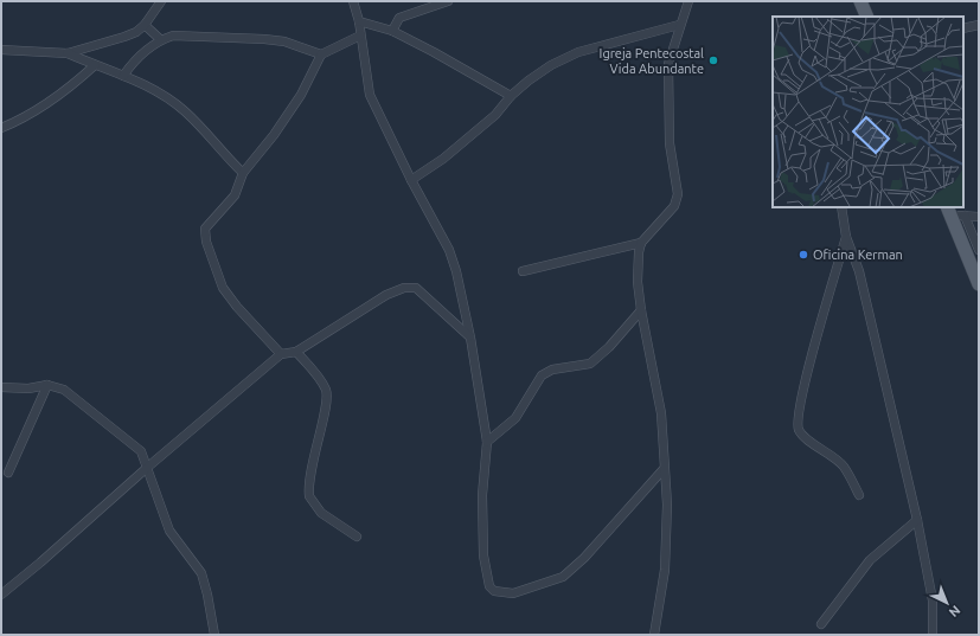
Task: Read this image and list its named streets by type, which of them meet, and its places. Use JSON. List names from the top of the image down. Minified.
{"places":["Igreja Pentecostal Vida Abundante","Oficina Kerman"],"north":"bottom right"}
